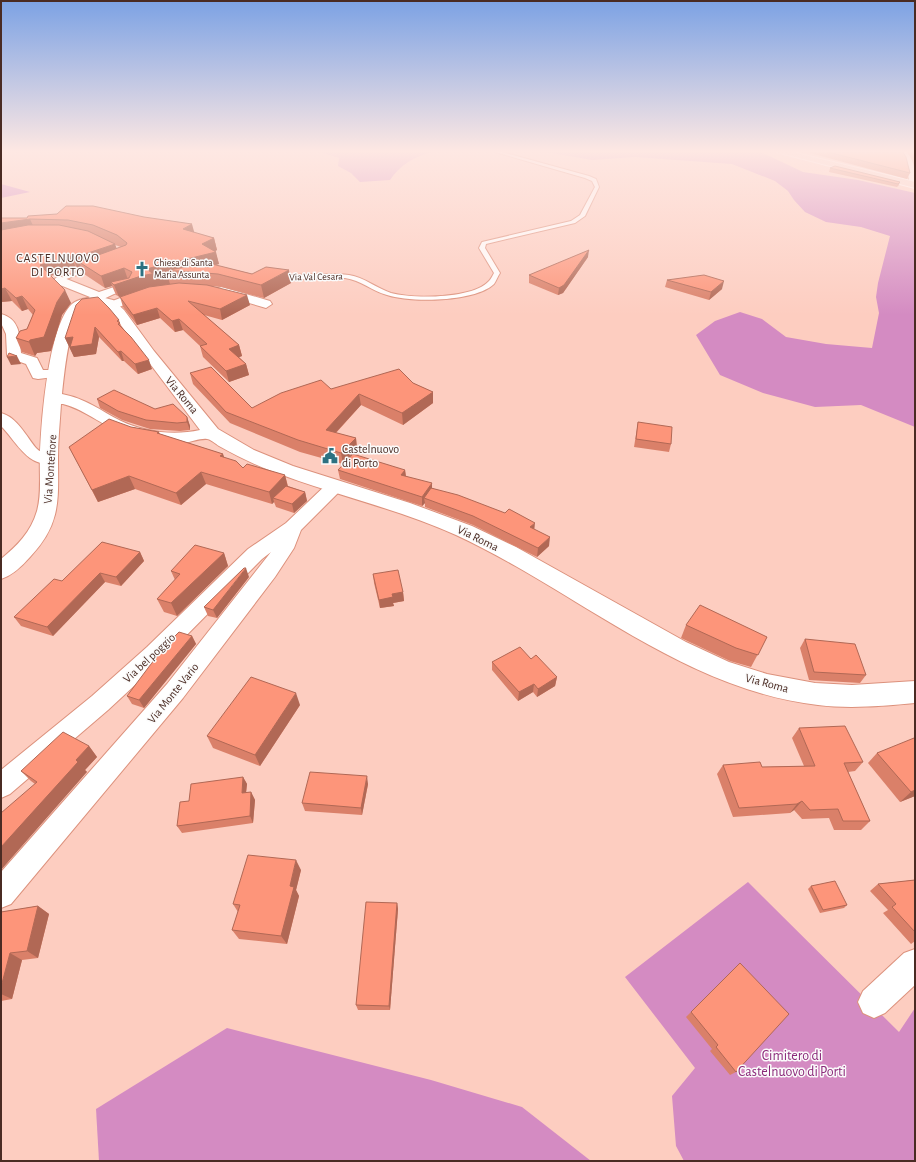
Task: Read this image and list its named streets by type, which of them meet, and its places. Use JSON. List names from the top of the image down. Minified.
{"streets":{"main road":["Via Roma","Via Montefiore"],"street":["Via bel poggio","Via Monte Vario"],"lane":["Via Val Cesara"]},"crossings":[["Via Roma","Via Monte Vario"],["Via bel poggio","Via Monte Vario"]],"districts":["CASTELNUOVO DI PORTO"],"parks":["Cimitero di Castelnuovo di Porti"],"places":{"church":["Chiesa di Santa Maria Assunta"],"public building":["Castelnuovo di Porto"]}}
